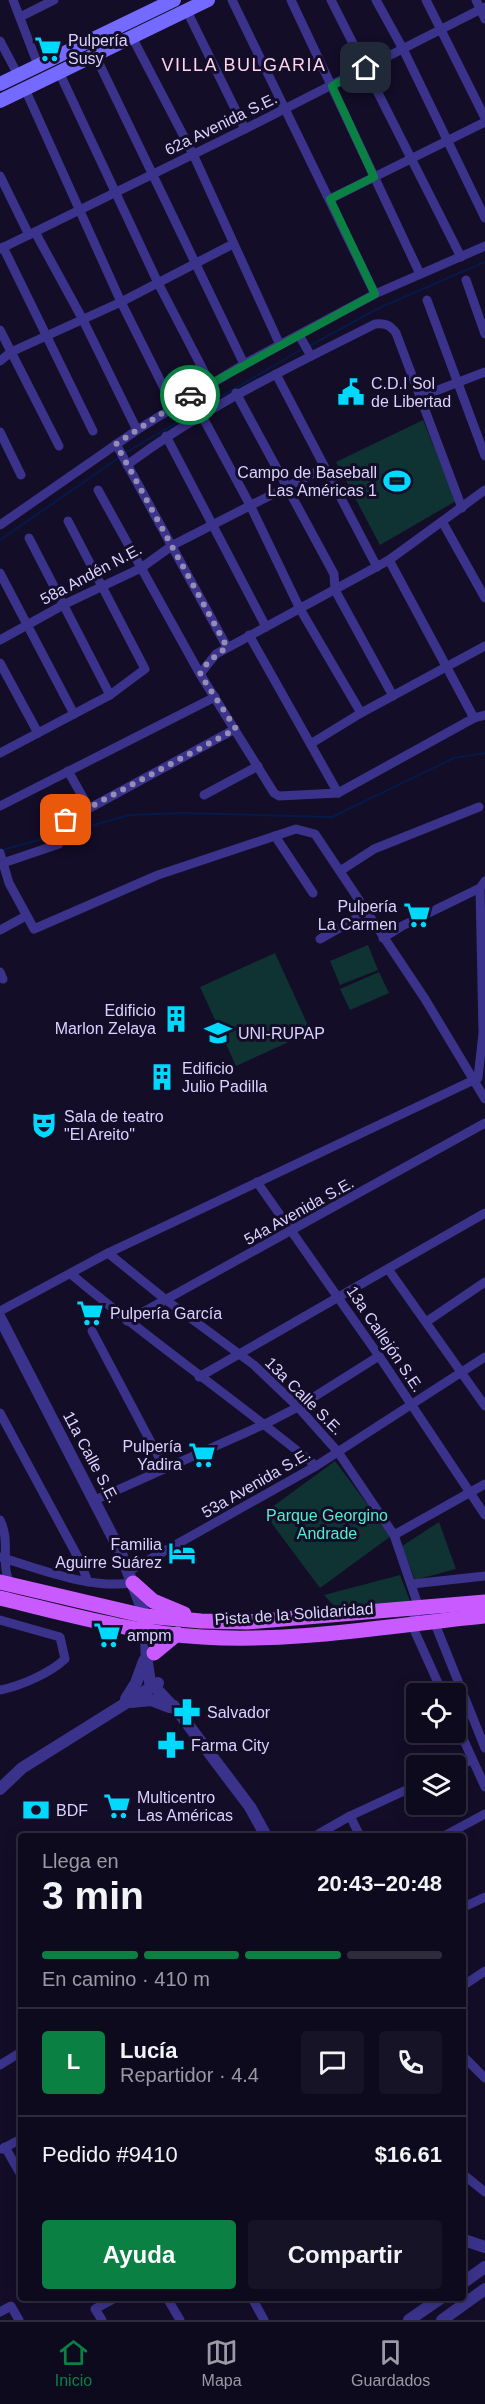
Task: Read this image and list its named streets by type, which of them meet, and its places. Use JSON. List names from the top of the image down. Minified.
{"streets":{"main road":["Pista de la Solidaridad"],"street":["62a Avenida S.E.","58a Andén N.E.","54a Avenida S.E.","13a Callejón S.E.","13a Calle S.E.","11a Calle S.E.","53a Avenida S.E."]},"crossings":[["54a Avenida S.E.","13a Callejón S.E."],["54a Avenida S.E.","13a Calle S.E."],["13a Callejón S.E.","53a Avenida S.E."],["13a Calle S.E.","53a Avenida S.E."],["13a Calle S.E.","Pista de la Solidaridad"],["11a Calle S.E.","53a Avenida S.E."],["11a Calle S.E.","Pista de la Solidaridad"]],"districts":["VILLA BULGARIA"],"parks":["Parque Georgino Andrade"],"places":{"supermarket":["Pulpería Susy","Pulpería La Carmen","Pulpería García","Pulpería Yadira","ampm","Multicentro Las Américas"],"public building":["C.D.I Sol de Libertad"],"sports":["Campo de Baseball Las Américas 1"],"building":["Edificio Marlon Zelaya","Edificio Julio Padilla"],"school or university":["UNI-RUPAP"],"theatre":["Sala de teatro \"El Areito\""],"hotel":["Familia Aguirre Suárez"],"pharmacy":["Salvador","Farma City"],"bank":["BDF"]},"page":{"heading":["3 min","Llega en","20:43–20:48"],"panel":["Lucía","Repartidor · 4.4","Pedido #9410","$16.61"],"bar":"En camino · 410 m","round":"L","buttons":["Ayuda","Compartir"],"tabs":["Inicio","Mapa","Guardados"]}}
